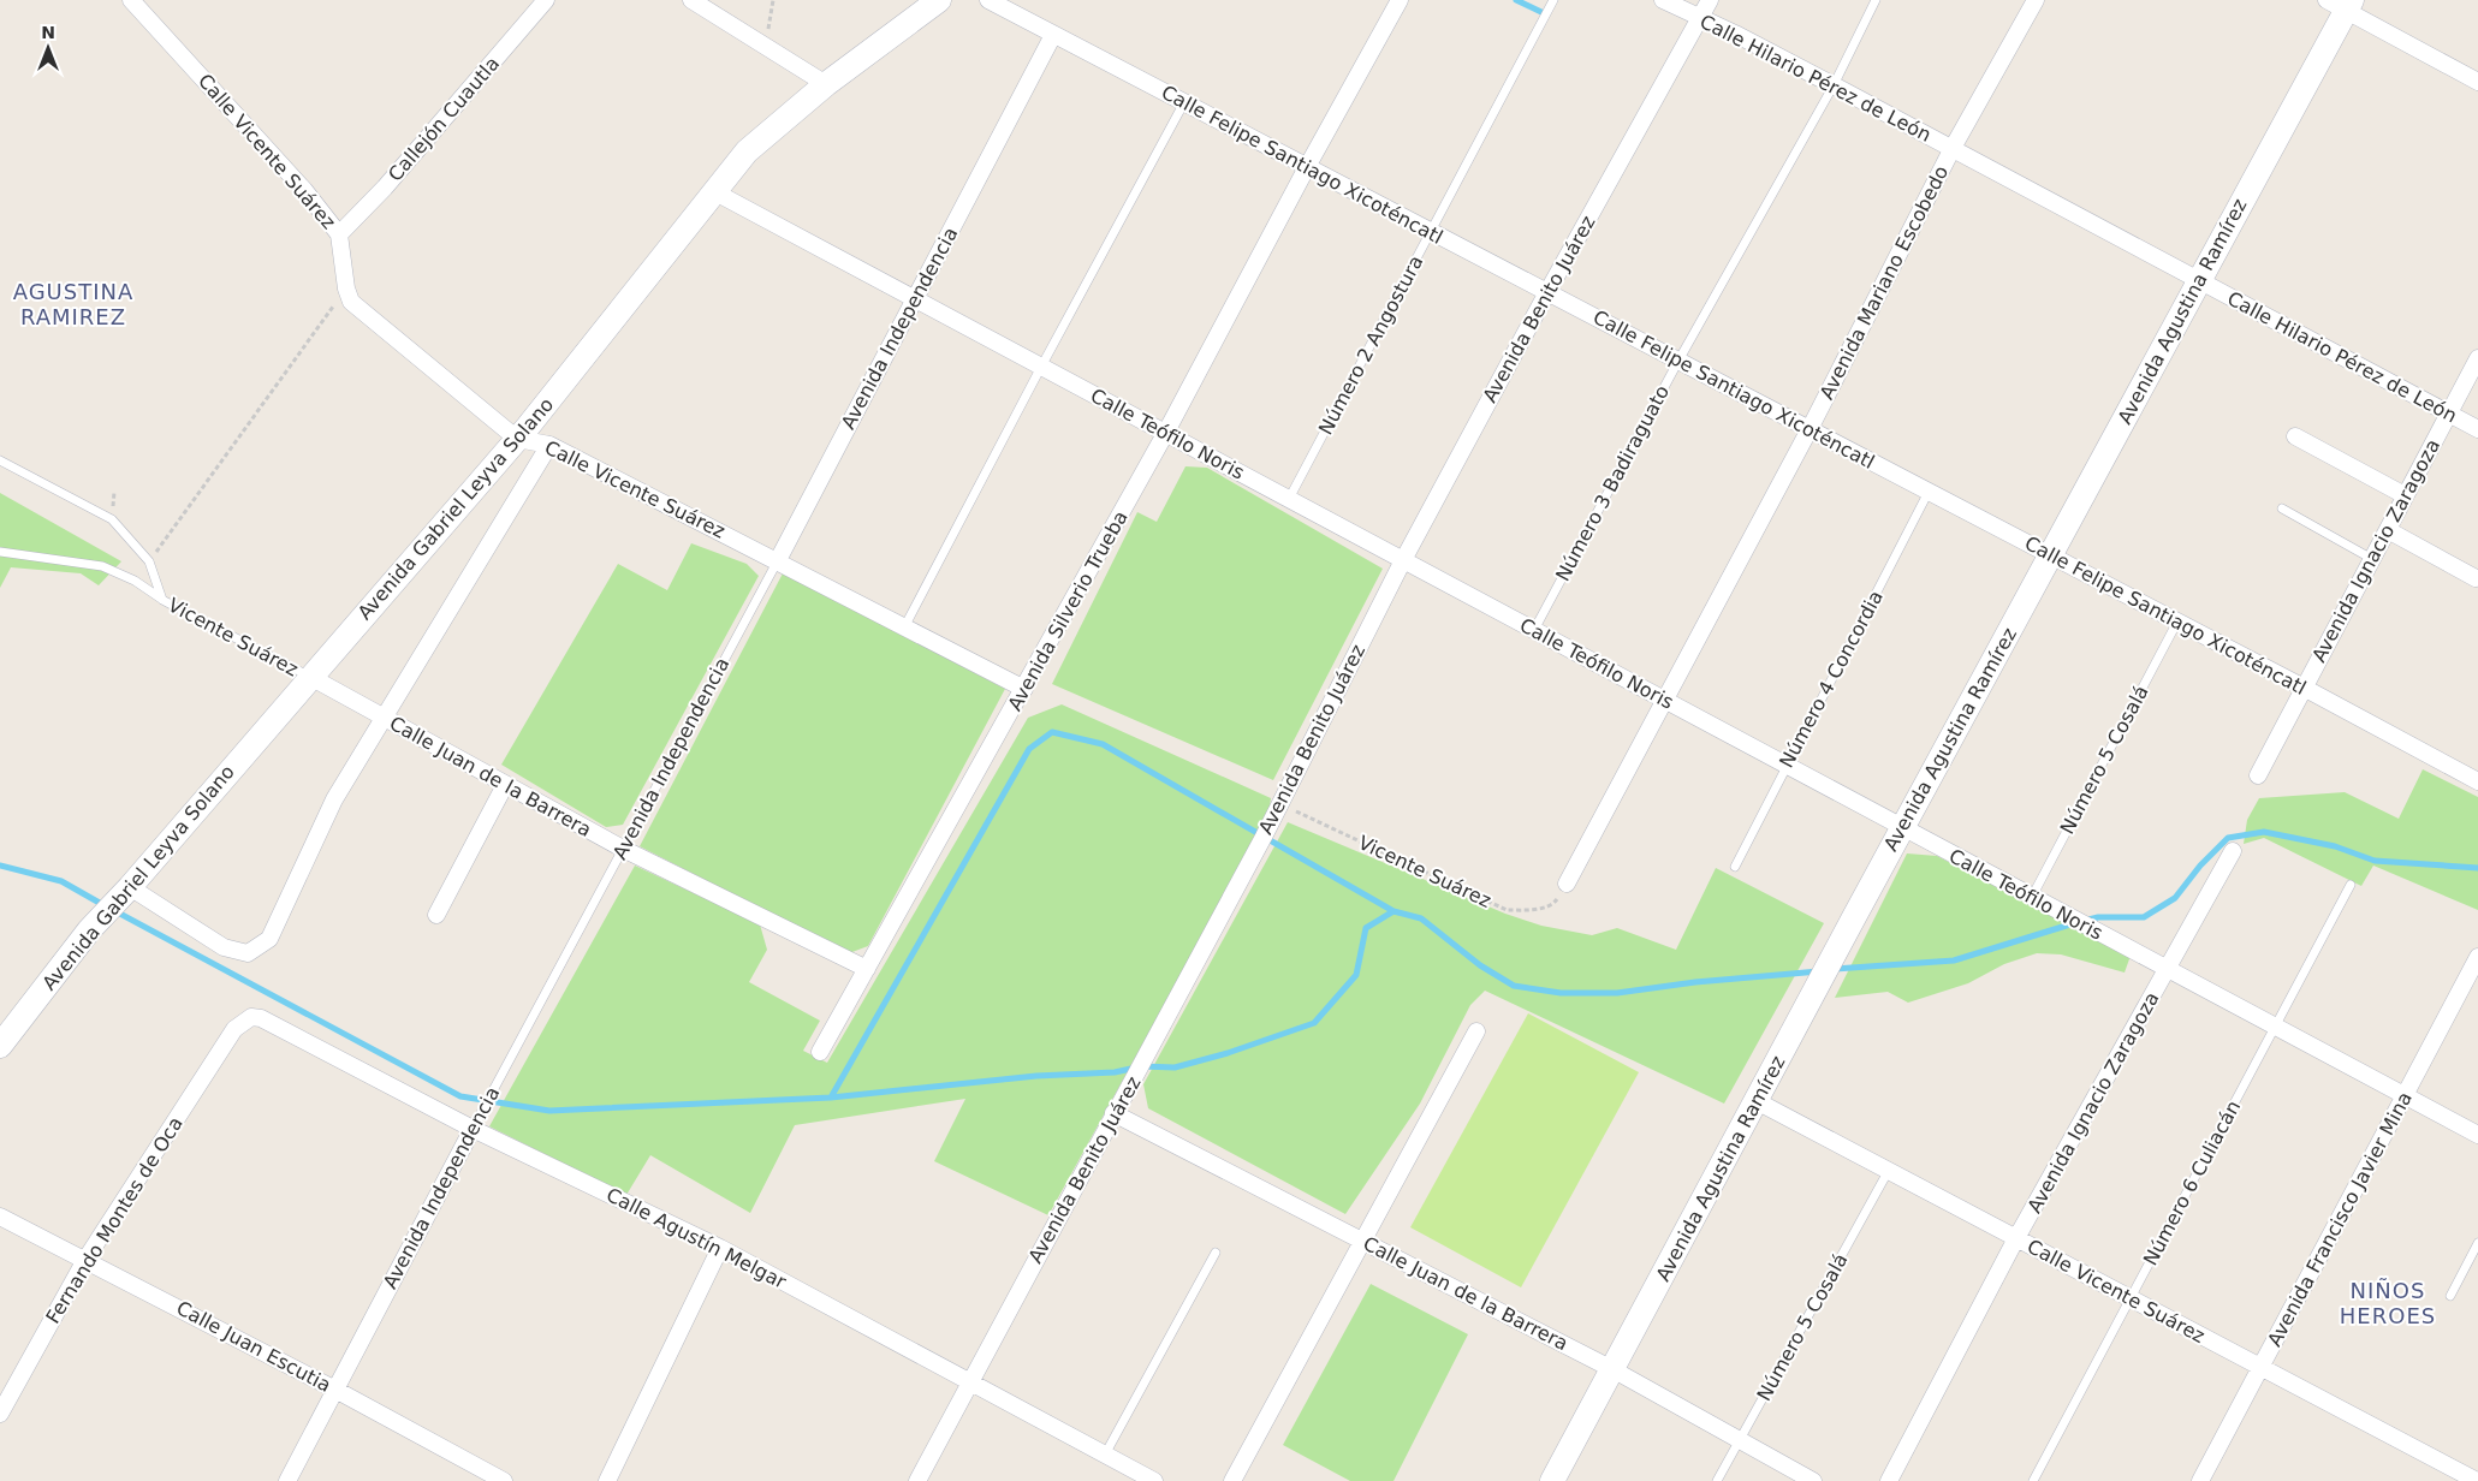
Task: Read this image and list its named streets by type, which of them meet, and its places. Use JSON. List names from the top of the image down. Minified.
{"streets":{"street":["Calle Hilario Pérez de León","Callejón Cuautla","Calle Vicente Suárez","Calle Felipe Santiago Xicoténcatl","Avenida Mariano Escobedo","Avenida Benito Juárez","Avenida Agustina Ramírez","Avenida Independencia","Calle Teófilo Noris","Avenida Gabriel Leyva Solano","Avenida Ignacio Zaragoza","Avenida Silverio Trueba","Calle Juan de la Barrera","Avenida Francisco Javier Mina","Fernando Montes de Oca","Calle Agustín Melgar","Calle Juan Escutia"],"lane":["Número 2 Angostura","Número 3 Badiraguato","Vicente Suárez","Número 4 Concordia","Número 5 Cosalá","Número 6 Culiacán"]},"crossings":[["Calle Hilario Pérez de León","Avenida Mariano Escobedo"],["Calle Hilario Pérez de León","Avenida Benito Juárez"],["Calle Hilario Pérez de León","Avenida Agustina Ramírez"],["Calle Hilario Pérez de León","Número 3 Badiraguato"],["Calle Hilario Pérez de León","Avenida Ignacio Zaragoza"],["Callejón Cuautla","Calle Vicente Suárez"],["Calle Vicente Suárez","Avenida Agustina Ramírez"],["Calle Vicente Suárez","Avenida Independencia"],["Calle Vicente Suárez","Avenida Gabriel Leyva Solano"],["Calle Vicente Suárez","Avenida Ignacio Zaragoza"],["Calle Vicente Suárez","Avenida Silverio Trueba"],["Calle Vicente Suárez","Número 5 Cosalá"],["Calle Vicente Suárez","Número 6 Culiacán"],["Calle Vicente Suárez","Avenida Francisco Javier Mina"],["Calle Felipe Santiago Xicoténcatl","Avenida Mariano Escobedo"],["Calle Felipe Santiago Xicoténcatl","Avenida Benito Juárez"],["Calle Felipe Santiago Xicoténcatl","Avenida Agustina Ramírez"],["Calle Felipe Santiago Xicoténcatl","Avenida Independencia"],["Calle Felipe Santiago Xicoténcatl","Número 2 Angostura"],["Calle Felipe Santiago Xicoténcatl","Número 3 Badiraguato"],["Calle Felipe Santiago Xicoténcatl","Avenida Ignacio Zaragoza"],["Calle Felipe Santiago Xicoténcatl","Avenida Silverio Trueba"],["Calle Felipe Santiago Xicoténcatl","Número 4 Concordia"],["Calle Felipe Santiago Xicoténcatl","Número 5 Cosalá"],["Avenida Mariano Escobedo","Calle Teófilo Noris"],["Avenida Mariano Escobedo","Vicente Suárez"],["Avenida Benito Juárez","Calle Teófilo Noris"],["Avenida Benito Juárez","Vicente Suárez"],["Avenida Benito Juárez","Calle Juan de la Barrera"],["Avenida Benito Juárez","Calle Agustín Melgar"],["Avenida Agustina Ramírez","Calle Teófilo Noris"],["Avenida Agustina Ramírez","Calle Juan de la Barrera"],["Avenida Independencia","Calle Teófilo Noris"],["Avenida Independencia","Calle Juan de la Barrera"],["Avenida Independencia","Calle Agustín Melgar"],["Avenida Independencia","Calle Juan Escutia"],["Número 2 Angostura","Calle Teófilo Noris"],["Calle Teófilo Noris","Número 3 Badiraguato"],["Calle Teófilo Noris","Avenida Gabriel Leyva Solano"],["Calle Teófilo Noris","Avenida Ignacio Zaragoza"],["Calle Teófilo Noris","Avenida Silverio Trueba"],["Calle Teófilo Noris","Número 4 Concordia"],["Calle Teófilo Noris","Número 5 Cosalá"],["Calle Teófilo Noris","Número 6 Culiacán"],["Calle Teófilo Noris","Avenida Francisco Javier Mina"],["Avenida Gabriel Leyva Solano","Vicente Suárez"],["Avenida Gabriel Leyva Solano","Calle Juan de la Barrera"],["Avenida Silverio Trueba","Calle Juan de la Barrera"],["Vicente Suárez","Calle Juan de la Barrera"],["Número 5 Cosalá","Calle Juan de la Barrera"],["Fernando Montes de Oca","Calle Agustín Melgar"],["Fernando Montes de Oca","Calle Juan Escutia"]],"districts":["AGUSTINA RAMIREZ","NIÑOS HEROES"],"north":"top"}
